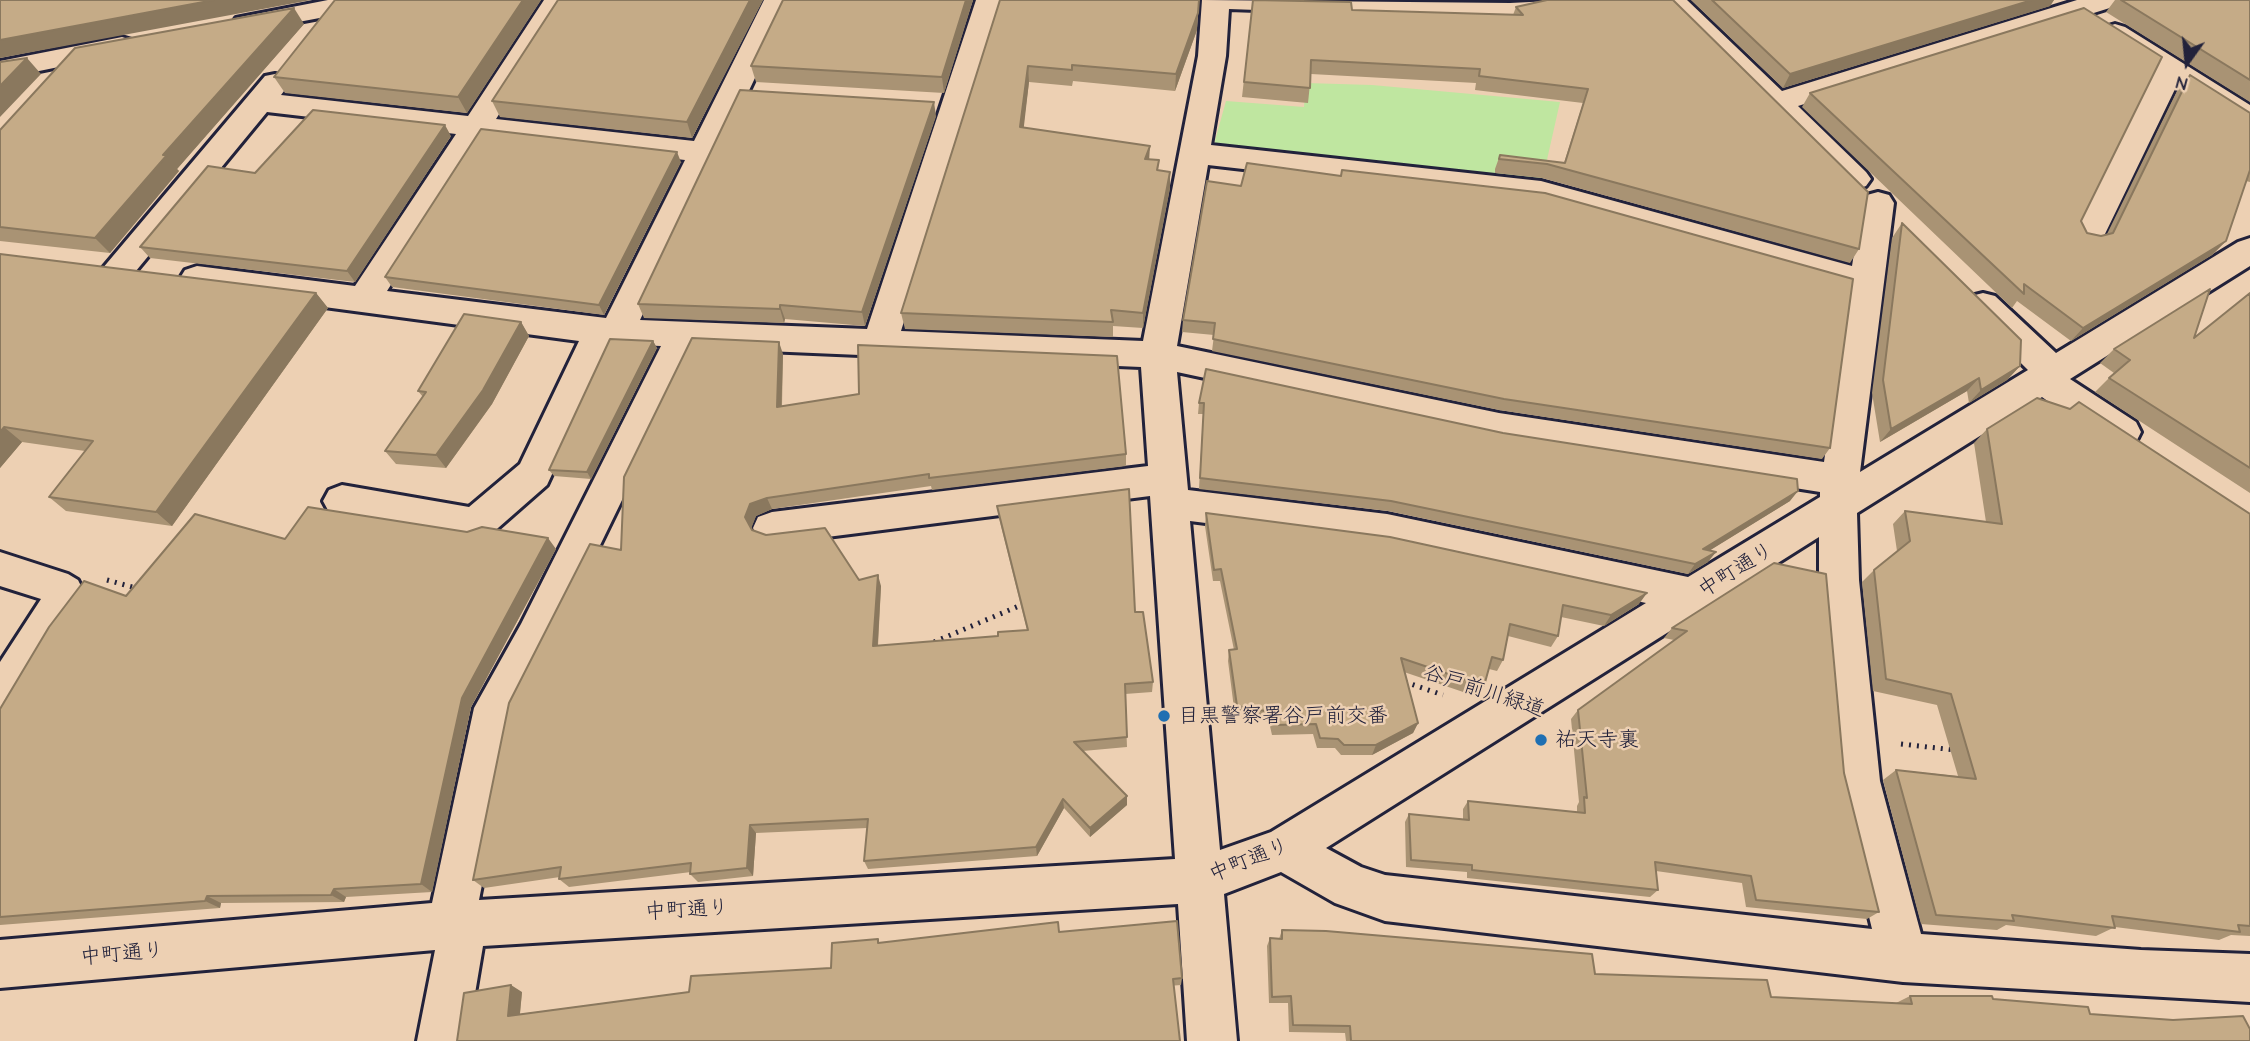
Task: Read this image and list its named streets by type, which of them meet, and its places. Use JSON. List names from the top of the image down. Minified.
{"streets":{"street":["中町通り"],"path":["谷戸前川緑道"]},"crossings":[["中町通り","谷戸前川緑道"]],"places":["目黒警察署谷戸前交番","祐天寺裏"],"north":"bottom"}
